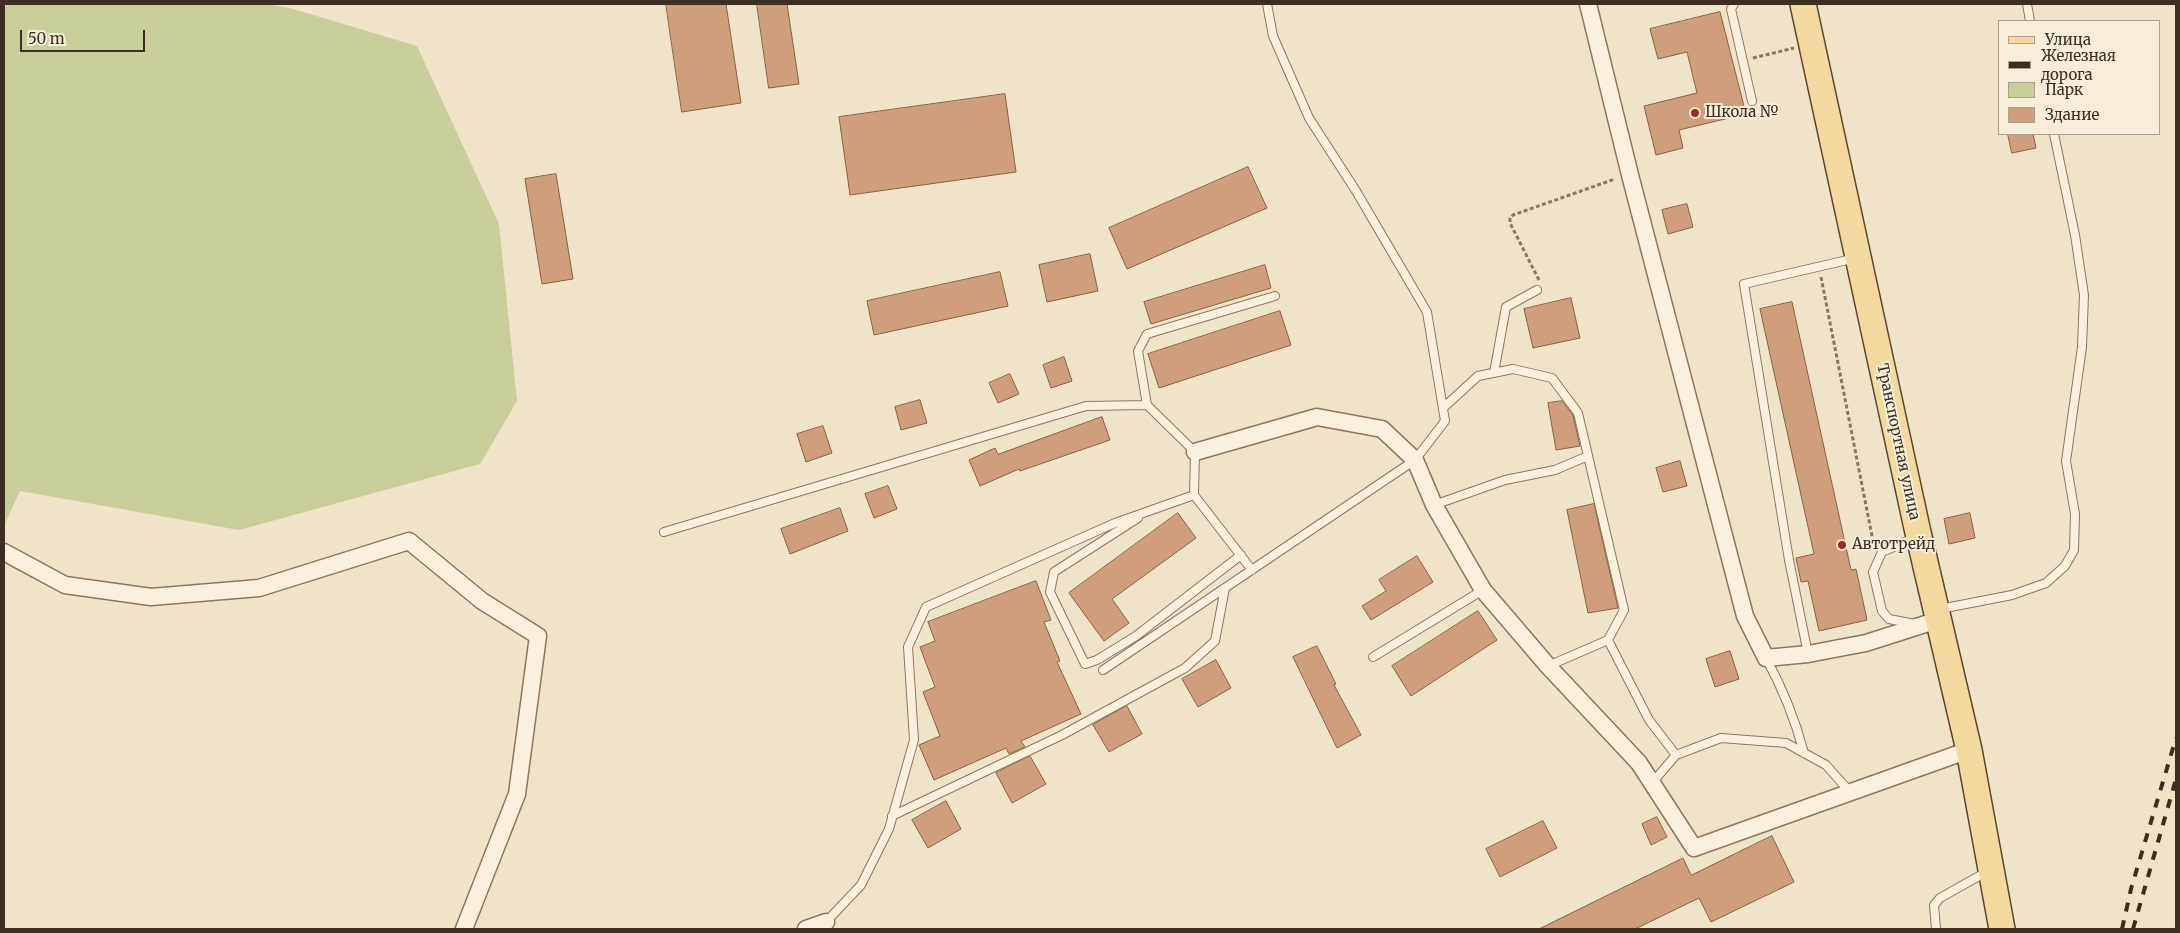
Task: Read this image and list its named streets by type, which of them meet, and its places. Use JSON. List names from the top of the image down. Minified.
{"streets":{"main road":["Транспортная улица"]},"places":["Школа №","Автотрейд"],"legend":["Улица","Железная дорога","Парк","Здание"],"scale_bar":"50 m"}
